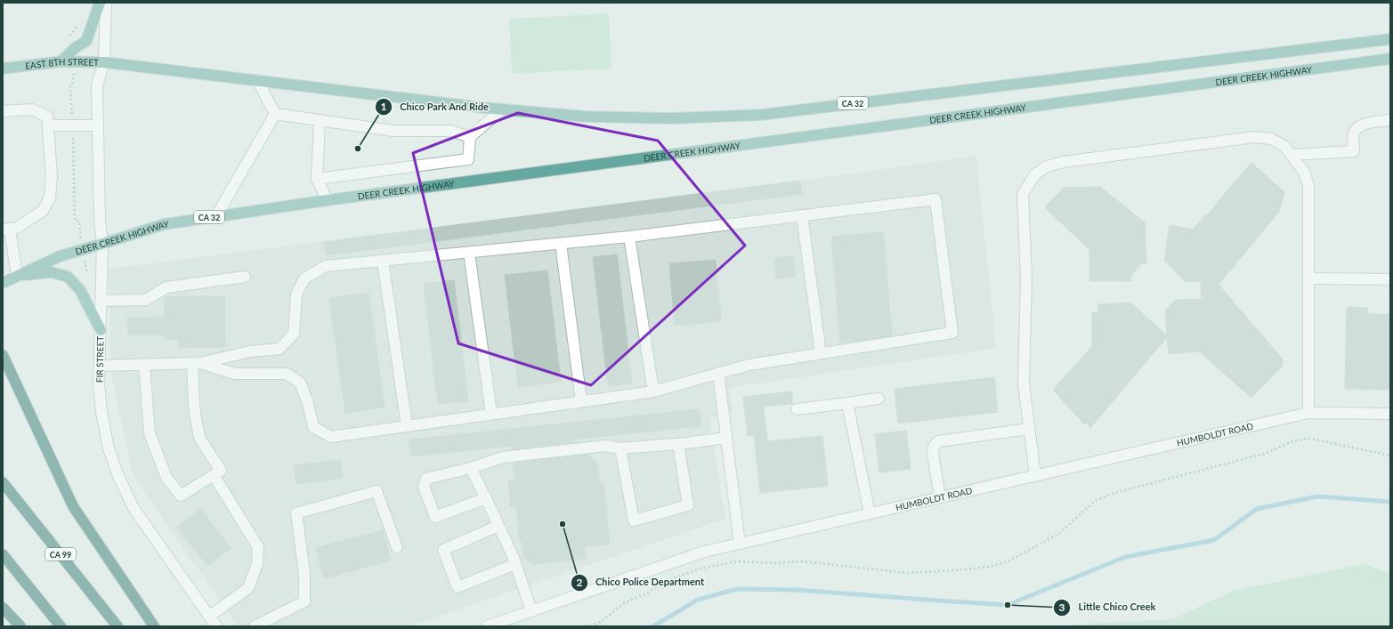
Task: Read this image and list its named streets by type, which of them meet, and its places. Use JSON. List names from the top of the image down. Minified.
{"streets":{"highway":["CA 99"],"main road":["EAST 8TH STREET","DEER CREEK HIGHWAY","CA 32"],"street":["FIR STREET","HUMBOLDT ROAD"]},"crossings":[["EAST 8TH STREET","CA 32"],["EAST 8TH STREET","FIR STREET"],["DEER CREEK HIGHWAY","FIR STREET"],["CA 32","FIR STREET"]],"places":["Chico Park And Ride","Chico Police Department","Little Chico Creek"]}
